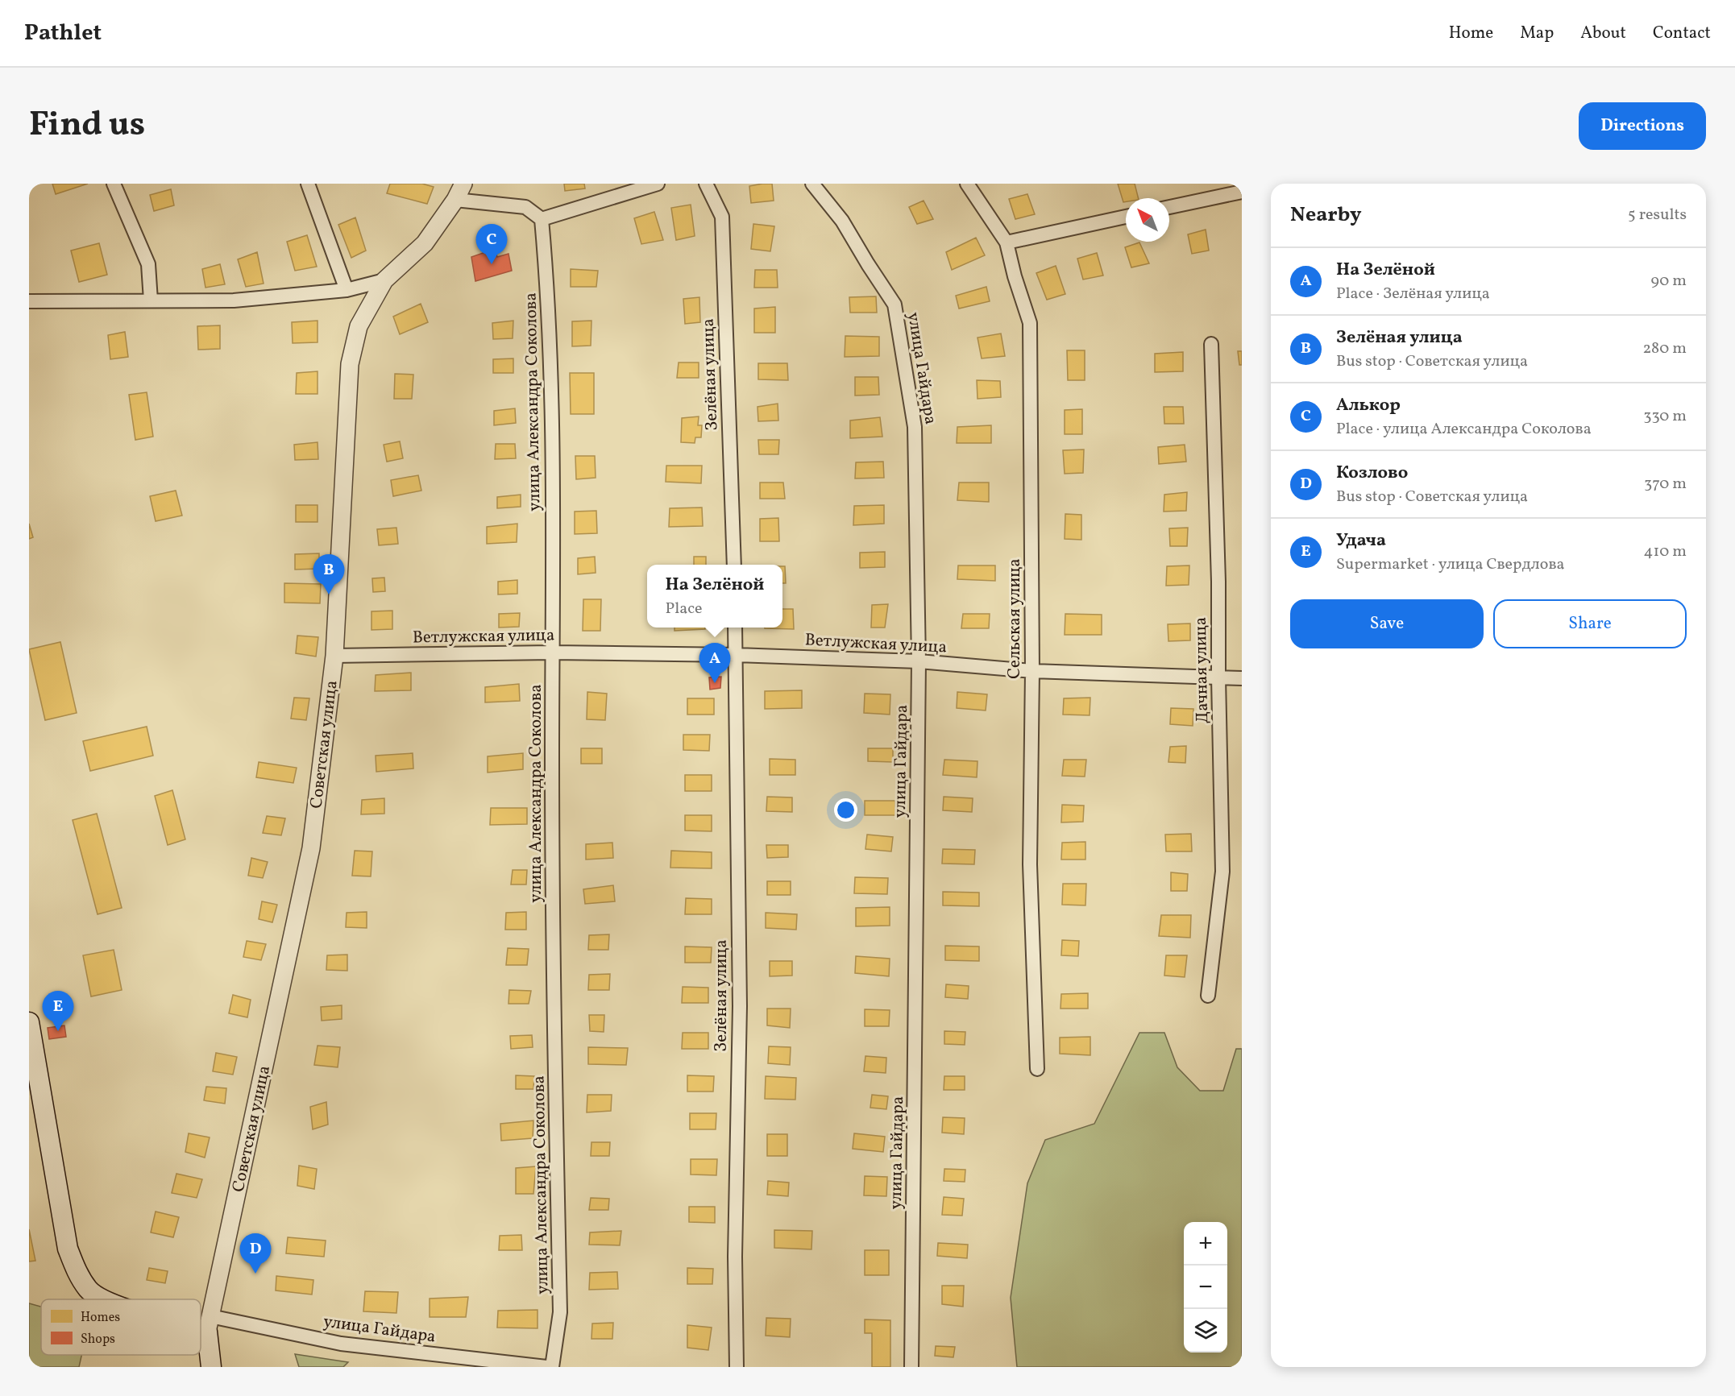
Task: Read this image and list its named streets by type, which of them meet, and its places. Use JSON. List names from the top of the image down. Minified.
{"streets":{"street":["улица Гайдара","Зелёная улица","улица Александра Соколова","Сельская улица","Ветлужская улица","Дачная улица","Советская улица"]},"crossings":[["улица Гайдара","Ветлужская улица"],["улица Гайдара","Советская улица"],["Зелёная улица","Ветлужская улица"],["улица Александра Соколова","Ветлужская улица"],["Сельская улица","Ветлужская улица"],["Ветлужская улица","Дачная улица"],["Ветлужская улица","Советская улица"]],"legend":["Homes","Shops"],"north":"top left","page":{"header":"Pathlet","nav":["Home","Map","About","Contact"],"title":"Find us","buttons":["Directions",["Save","Share"]],"heading":["Nearby","5 results"],"pins":["C","B","A","E","D"],"list":[{"mark":"A","name":"На Зелёной","note":"Place · Зелёная улица","value":"90 m"},{"mark":"B","name":"Зелёная улица","note":"Bus stop · Советская улица","value":"280 m"},{"mark":"C","name":"Алькор","note":"Place · улица Александра Соколова","value":"330 m"},{"mark":"D","name":"Козлово","note":"Bus stop · Советская улица","value":"370 m"},{"mark":"E","name":"Удача","note":"Supermarket · улица Свердлова","value":"410 m"}],"popup":["На Зелёной","Place"],"map_buttons":["+","−"]}}
